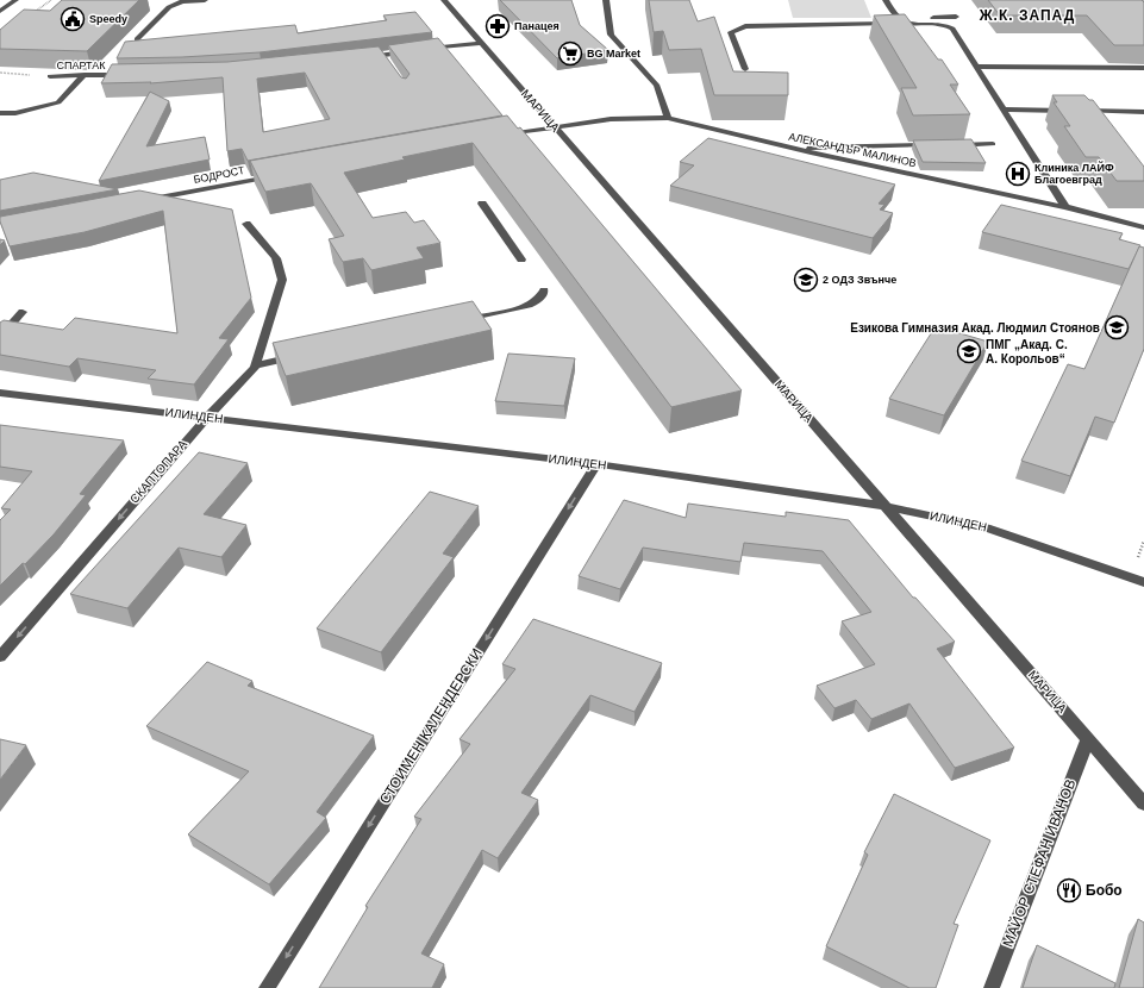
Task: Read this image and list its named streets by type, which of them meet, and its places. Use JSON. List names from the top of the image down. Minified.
{"streets":{"street":["СПАРТАК","МАРИЦА","АЛЕКСАНДЪР МАЛИНОВ","БОДРОСТ","ИЛИНДЕН","СКАПТОПАРА","СТОИМЕН КАЛЕНДЕРСКИ","МАЙОР СТЕФАН ИВАНОВ"]},"crossings":[["МАРИЦА","АЛЕКСАНДЪР МАЛИНОВ"],["МАРИЦА","ИЛИНДЕН"],["МАРИЦА","МАЙОР СТЕФАН ИВАНОВ"],["ИЛИНДЕН","СКАПТОПАРА"],["ИЛИНДЕН","СТОИМЕН КАЛЕНДЕРСКИ"]],"one_way":["СКАПТОПАРА","СТОИМЕН КАЛЕНДЕРСКИ"],"districts":["Ж.К. ЗАПАД"],"places":{"public building":["Speedy"],"pharmacy":["Панацея"],"supermarket":["BG Market"],"hospital":["Клиника ЛАЙФ Благоевград"],"school or university":["2 ОДЗ Звънче","Езикова Гимназия Акад. Людмил Стоянов","ПМГ „Акад. С. А. Корольов“"],"restaurant":["Бобо"]}}
